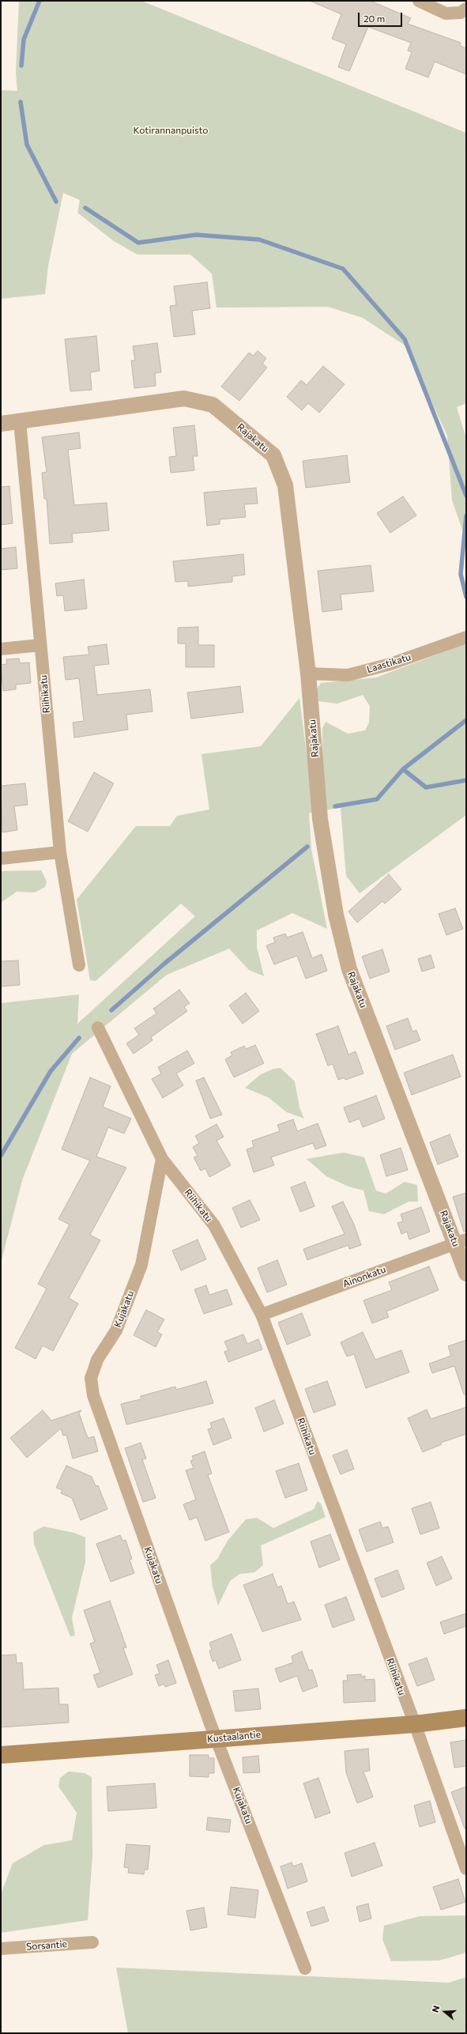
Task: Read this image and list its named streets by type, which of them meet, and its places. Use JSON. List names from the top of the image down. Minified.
{"streets":{"main road":["Kustaalantie"],"street":["Rajakatu","Laastikatu","Riihikatu","Ainonkatu","Kujakatu","Sorsantie"]},"crossings":[["Rajakatu","Laastikatu"],["Rajakatu","Riihikatu"],["Rajakatu","Ainonkatu"],["Riihikatu","Ainonkatu"],["Riihikatu","Kujakatu"],["Riihikatu","Kustaalantie"],["Kujakatu","Kustaalantie"]],"parks":["Kotirannanpuisto"],"scale_bar":"20 m","north":"left"}
